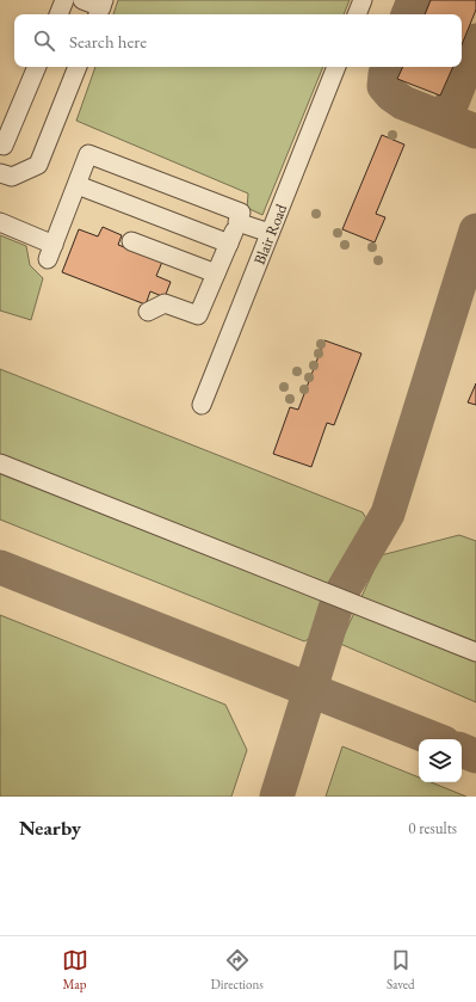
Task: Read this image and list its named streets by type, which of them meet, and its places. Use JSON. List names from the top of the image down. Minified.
{"streets":{"street":["Blair Road"]},"page":{"search":"Search here","heading":["Nearby","0 results"],"nav":["Map","Directions","Saved"]}}
